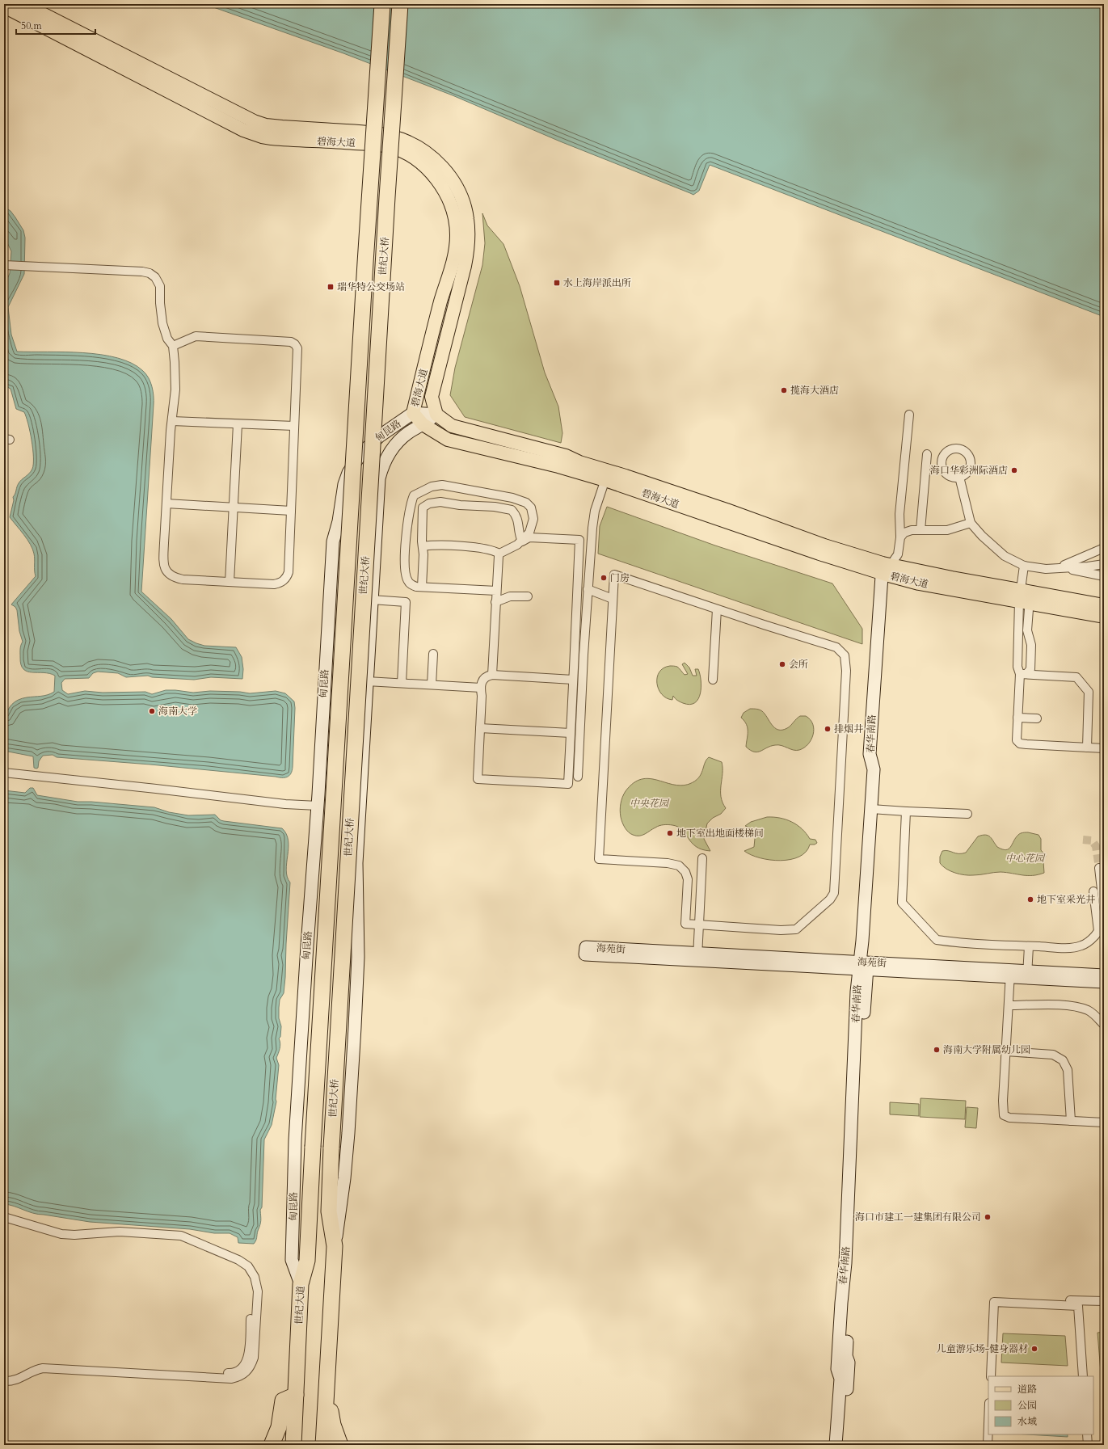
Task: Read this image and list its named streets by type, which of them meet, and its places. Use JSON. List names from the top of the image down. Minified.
{"streets":{"highway":["世纪大桥","世纪大道"],"main road":["碧海大道"],"street":["甸昆路","春华南路","海苑街"]},"crossings":[["碧海大道","甸昆路"],["碧海大道","春华南路"],["世纪大桥","甸昆路"],["世纪大桥","世纪大道"],["甸昆路","世纪大道"],["春华南路","海苑街"]],"parks":["中央花园","中心花园"],"places":{"transit":["水上海岸派出所","瑞华特公交场站"],"other":["揽海大酒店","海口华彩洲际酒店","门房","会所","海南大学","排烟井","地下室出地面楼梯间","地下室采光井","海南大学附属幼儿园","海口市建工一建集团有限公司","儿童游乐场-健身器材"]},"legend":["道路","公园","水域"],"scale_bar":"50 m"}
